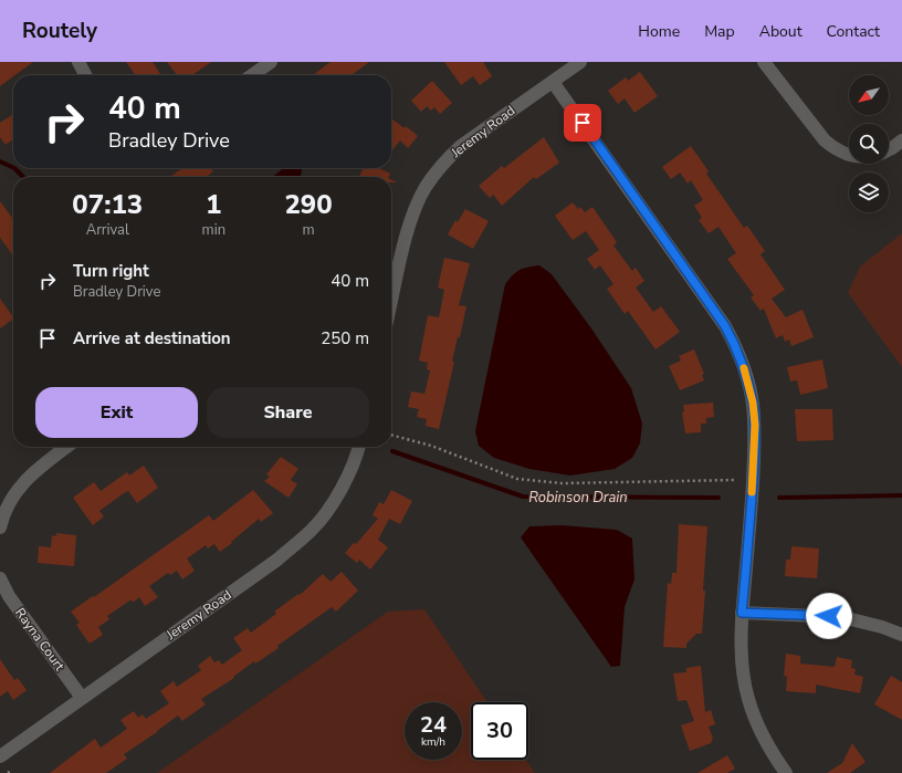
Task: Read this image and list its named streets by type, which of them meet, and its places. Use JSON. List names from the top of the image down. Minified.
{"streets":{"street":["Jeremy Road","Rayna Court"]},"crossings":[["Jeremy Road","Rayna Court"]],"water":["Robinson Drain"],"north":"bottom left","page":{"header":"Routely","nav":["Home","Map","About","Contact"],"turn":["40 m","Bradley Drive"],"eta":["07:13","Arrival","1","min","290","m"],"list":[{"name":"Turn right","note":"Bradley Drive","value":"40 m"},{"name":"Arrive at destination","value":"250 m"}],"buttons":["Exit","Share"],"speed":"24 km/h","limit":"30"}}
